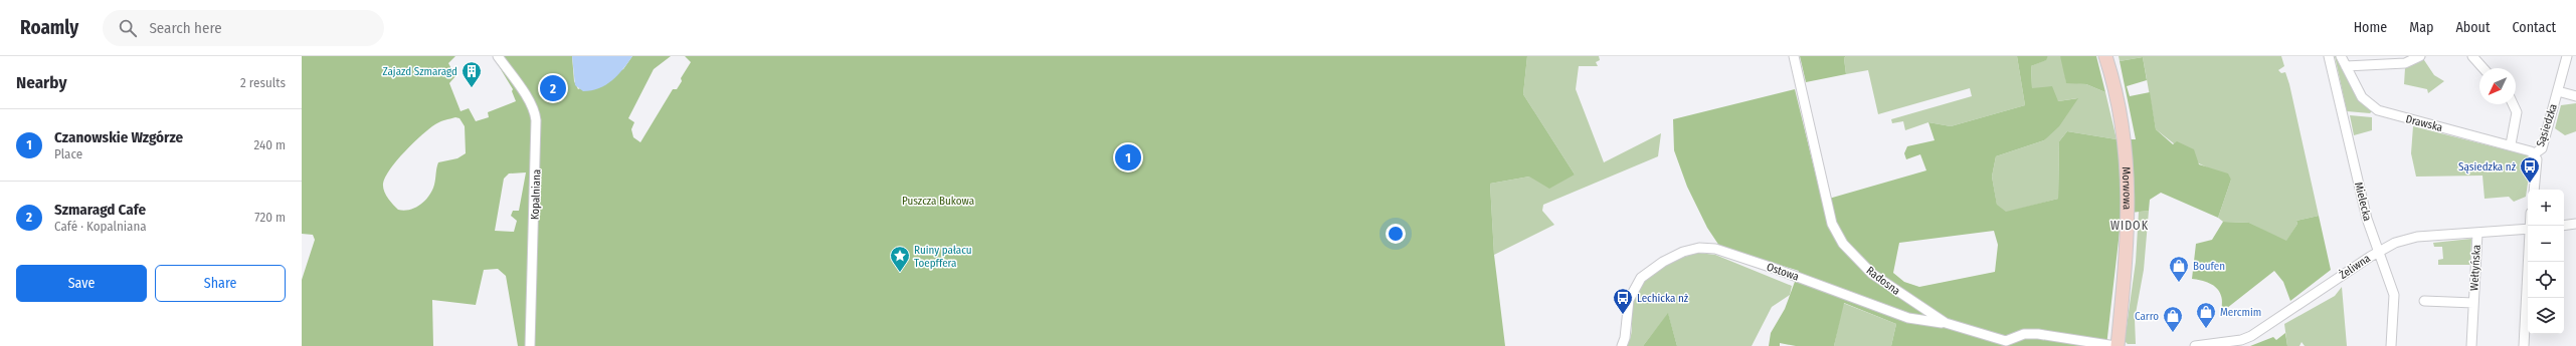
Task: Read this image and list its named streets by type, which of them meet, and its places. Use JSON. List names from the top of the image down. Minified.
{"streets":{"main road":["Morwowa"],"street":["Drawska","Sąsiedzka","Kopalniana","Mielecka","Żeliwna","Wełtyńska","Ostowa","Radosna"]},"crossings":[["Drawska","Sąsiedzka"],["Morwowa","Radosna"],["Mielecka","Żeliwna"],["Żeliwna","Wełtyńska"],["Ostowa","Radosna"]],"districts":["WIDOK"],"parks":["Puszcza Bukowa"],"places":{"building":["Zajazd Szmaragd"],"bus stop":["Sąsiedzka nż","Lechicka nż"],"place":["Ruiny pałacu Toepffera"],"shop":["Boufen","Mercmim","Carro"]},"north":"bottom left","page":{"header":"Roamly","search":"Search here","nav":["Home","Map","About","Contact"],"heading":["Nearby","2 results"],"pins":["2","1"],"list":[{"mark":"1","name":"Czanowskie Wzgórze","note":"Place","value":"240 m"},{"mark":"2","name":"Szmaragd Cafe","note":"Café · Kopalniana","value":"720 m"}],"map_buttons":["+","−"],"buttons":["Save","Share"]}}
